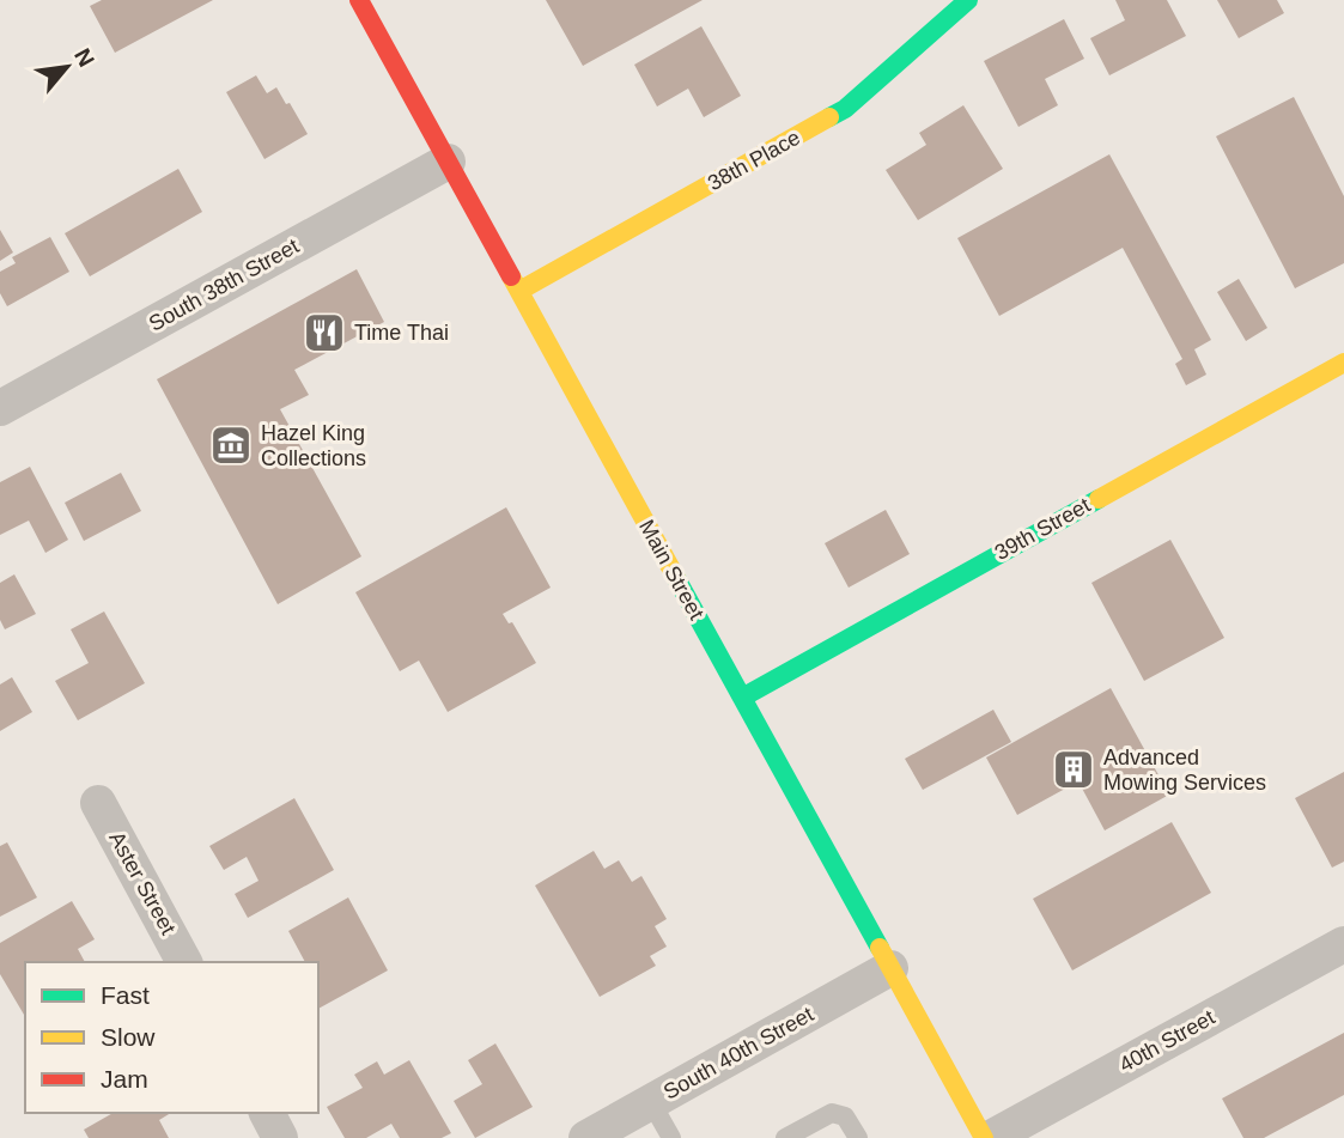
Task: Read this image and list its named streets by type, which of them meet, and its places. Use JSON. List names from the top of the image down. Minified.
{"streets":{"main road":["38th Place","39th Street","Main Street"],"street":["South 38th Street","Aster Street","40th Street","South 40th Street"]},"crossings":[["38th Place","Main Street"],["South 38th Street","Main Street"],["39th Street","Main Street"],["Main Street","South 40th Street"]],"places":{"restaurant":["Time Thai"],"museum":["Hazel King Collections"],"building":["Advanced Mowing Services"]},"legend":["Fast","Slow","Jam"],"north":"top right"}
